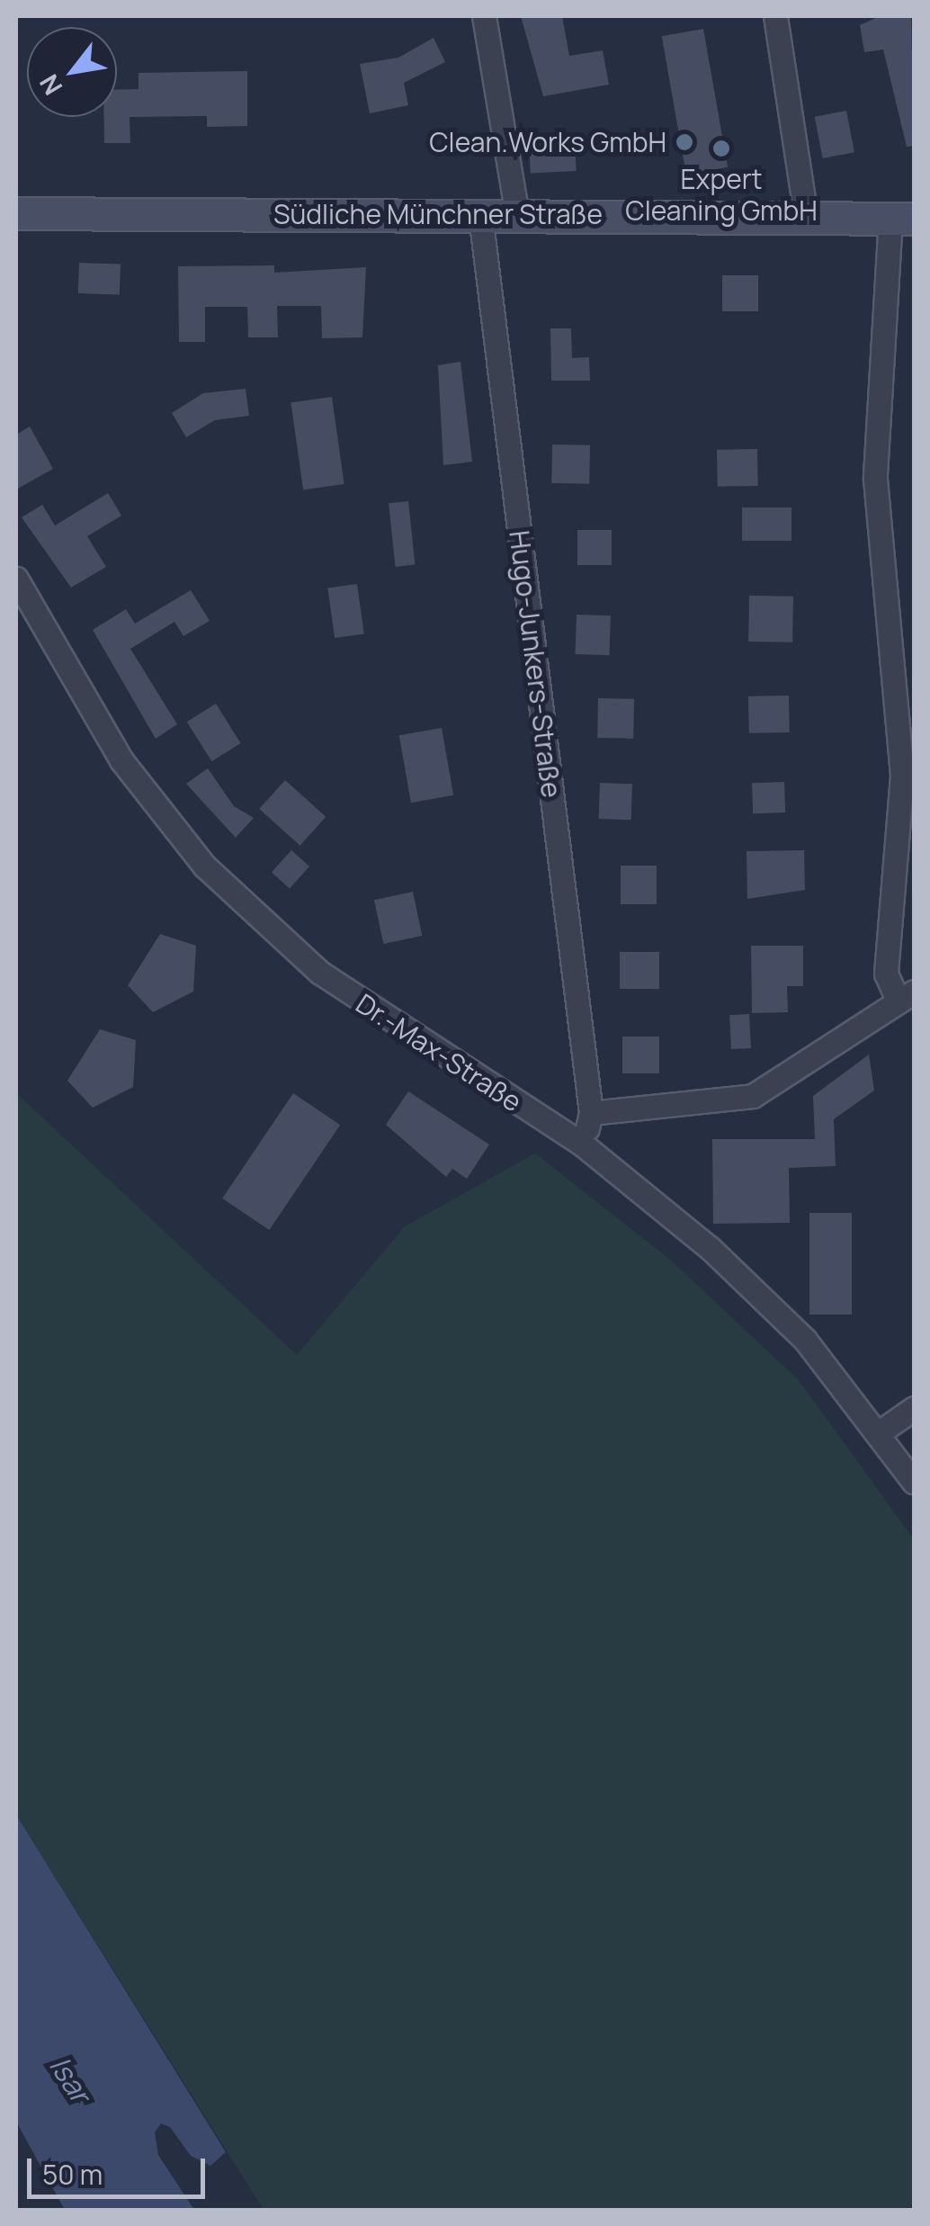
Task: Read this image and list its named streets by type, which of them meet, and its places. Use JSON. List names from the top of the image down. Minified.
{"streets":{"main road":["Südliche Münchner Straße"],"street":["Hugo-Junkers-Straße","Dr.-Max-Straße"]},"crossings":[["Südliche Münchner Straße","Hugo-Junkers-Straße"]],"water":["Isar"],"places":["Clean.Works GmbH","Expert Cleaning GmbH"],"scale_bar":"50 m","north":"bottom left"}
